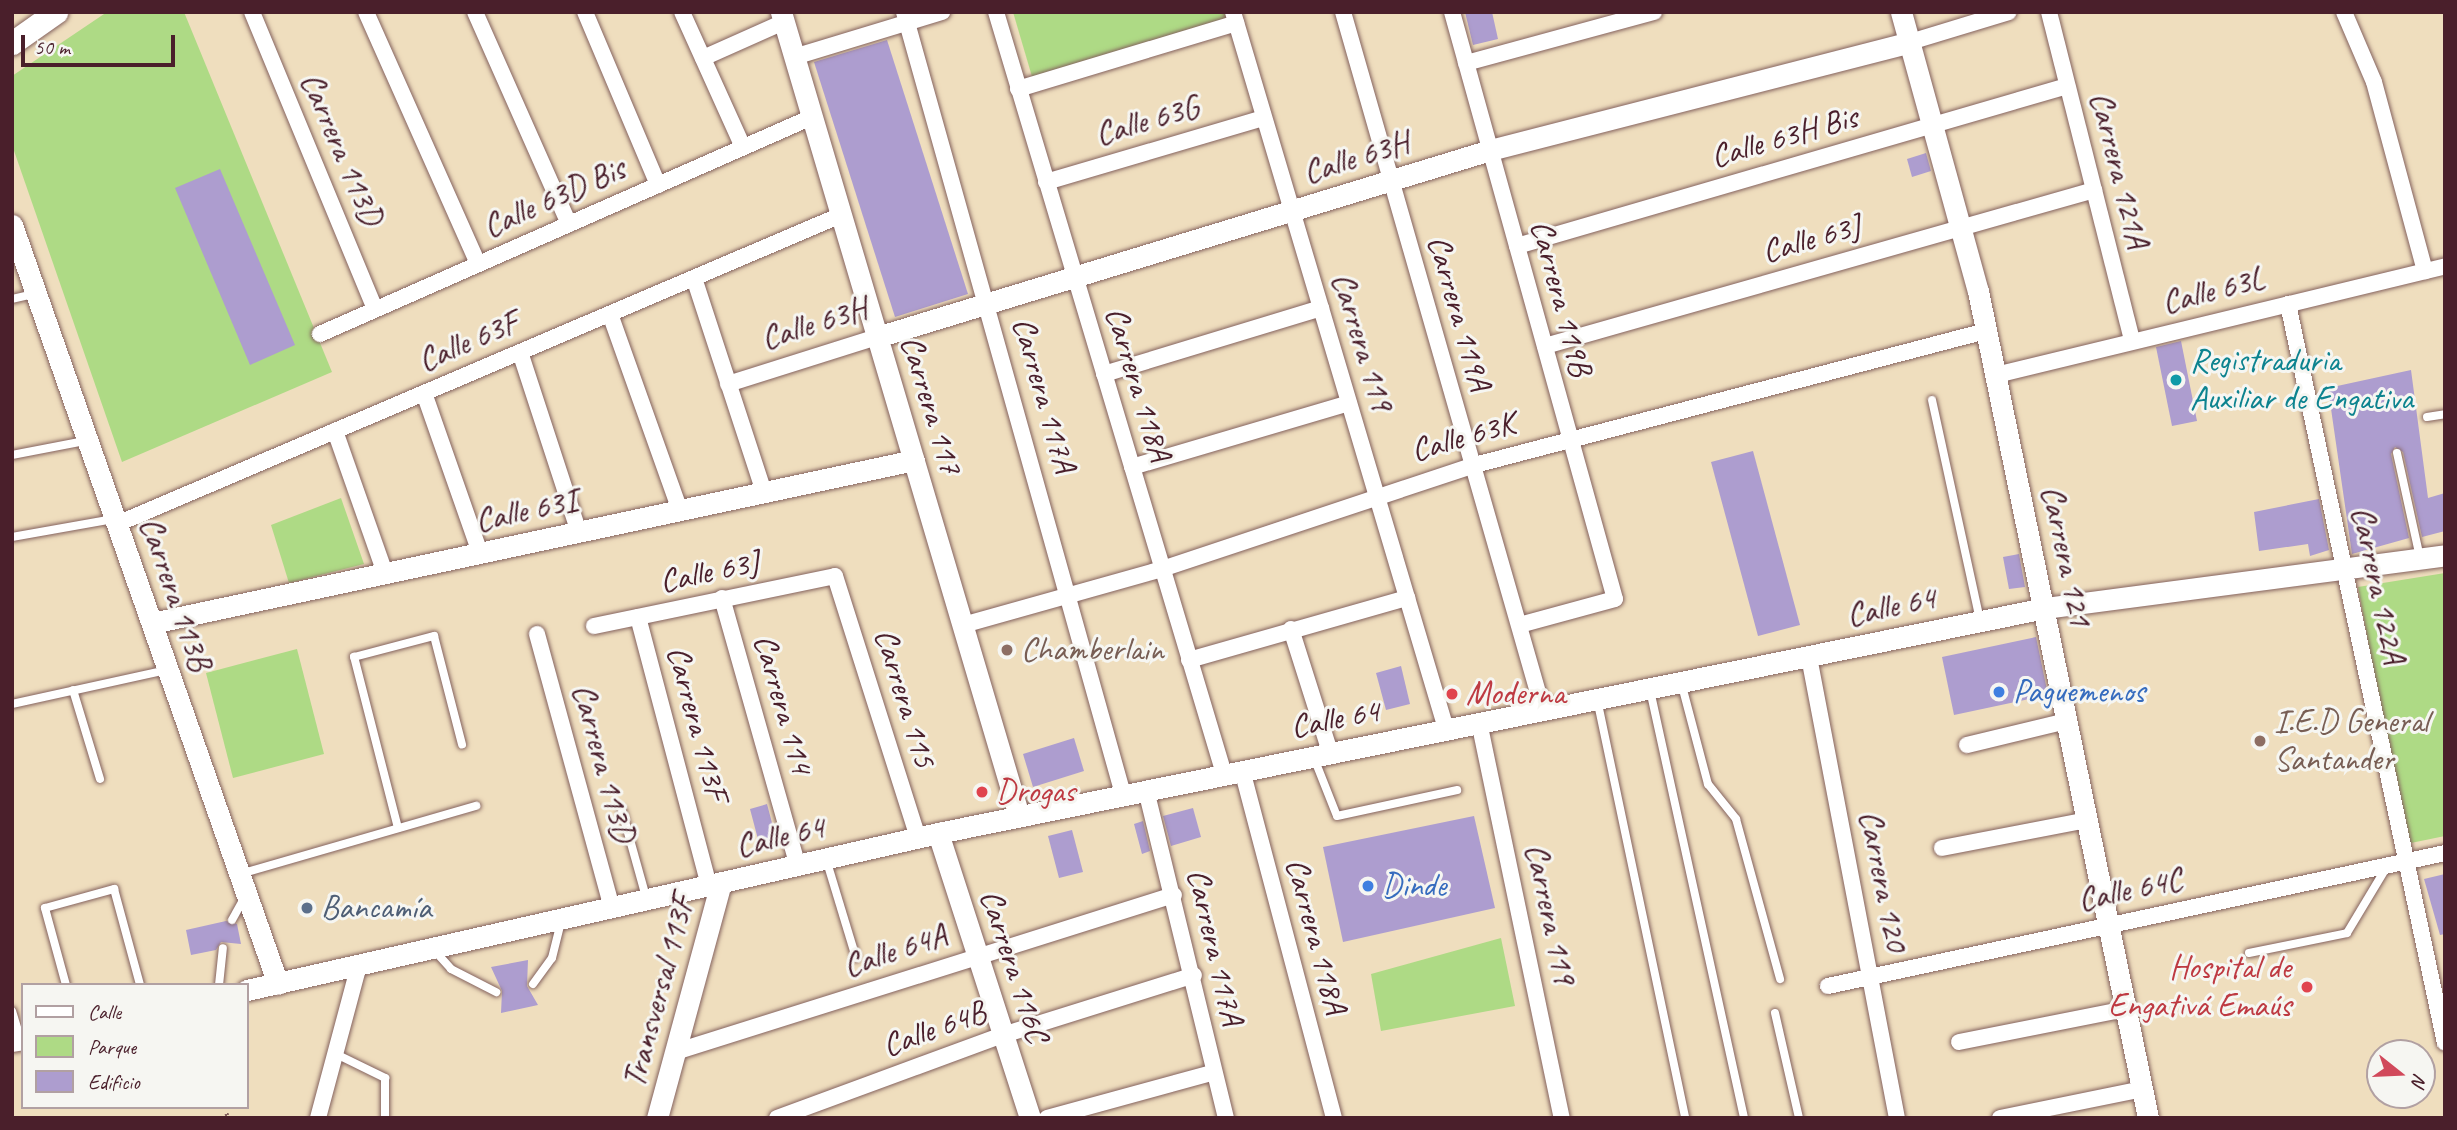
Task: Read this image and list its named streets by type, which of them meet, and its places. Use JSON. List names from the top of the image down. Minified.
{"streets":{"street":["Calle 63G","Calle 63H Bis","Carrera 113D","Calle 63H","Carrera 121A","Calle 63D Bis","Calle 63J","Calle 63L","Carrera 119B","Carrera 119A","Calle 63F","Carrera 119","Carrera 118A","Carrera 117A","Carrera 117","Calle 63K","Calle 63I","Carrera 121","Carrera 122A","Carrera 113B","Calle 64","Carrera 115","Carrera 114","Carrera 113F","Carrera 120","Calle 64C","Calle 64A","Carrera 116C","Transversal 113F","Calle 64B"]},"crossings":[["Calle 63G","Carrera 119"],["Calle 63G","Carrera 118A"],["Calle 63H Bis","Carrera 121A"],["Calle 63H Bis","Carrera 119B"],["Calle 63H Bis","Carrera 121"],["Carrera 113D","Calle 63D Bis"],["Carrera 113D","Calle 64"],["Calle 63H","Carrera 119B"],["Calle 63H","Carrera 119A"],["Calle 63H","Carrera 119"],["Calle 63H","Carrera 118A"],["Calle 63H","Carrera 117A"],["Calle 63H","Carrera 117"],["Calle 63H","Carrera 121"],["Carrera 121A","Calle 63J"],["Carrera 121A","Calle 63L"],["Calle 63D Bis","Carrera 117"],["Calle 63J","Carrera 119B"],["Calle 63J","Carrera 121"],["Calle 63J","Carrera 115"],["Calle 63J","Carrera 114"],["Calle 63J","Carrera 113F"],["Calle 63L","Carrera 121"],["Calle 63L","Carrera 122A"],["Carrera 119B","Carrera 119A"],["Carrera 119B","Calle 63K"],["Carrera 119A","Calle 63K"],["Carrera 119A","Calle 64"],["Calle 63F","Carrera 117"],["Calle 63F","Carrera 113B"],["Carrera 119","Calle 63K"],["Carrera 119","Calle 64"],["Carrera 118A","Calle 63K"],["Carrera 118A","Calle 64"],["Carrera 117A","Calle 63K"],["Carrera 117A","Calle 64"],["Carrera 117A","Calle 64A"],["Carrera 117A","Calle 64B"],["Carrera 117","Calle 63K"],["Carrera 117","Calle 63I"],["Carrera 117","Calle 64"],["Calle 63K","Carrera 121"],["Calle 63I","Carrera 113B"],["Carrera 121","Calle 64"],["Carrera 121","Calle 64C"],["Carrera 122A","Calle 64"],["Carrera 122A","Calle 64C"],["Carrera 113B","Calle 64"],["Calle 64","Carrera 115"],["Calle 64","Carrera 114"],["Calle 64","Carrera 113F"],["Calle 64","Carrera 120"],["Calle 64","Carrera 116C"],["Calle 64","Transversal 113F"],["Carrera 115","Carrera 116C"],["Carrera 113F","Transversal 113F"],["Carrera 120","Calle 64C"],["Calle 64A","Carrera 116C"],["Calle 64A","Transversal 113F"],["Carrera 116C","Calle 64B"]],"places":["Registraduria Auxiliar de Engativa","Chamberlain","Paguemenos","Moderna","I.E.D General Santander","Drogas","Dinde","Bancamía","Hospital de Engativá Emaús"],"legend":["Calle","Parque","Edificio"],"scale_bar":"50 m","north":"right"}
